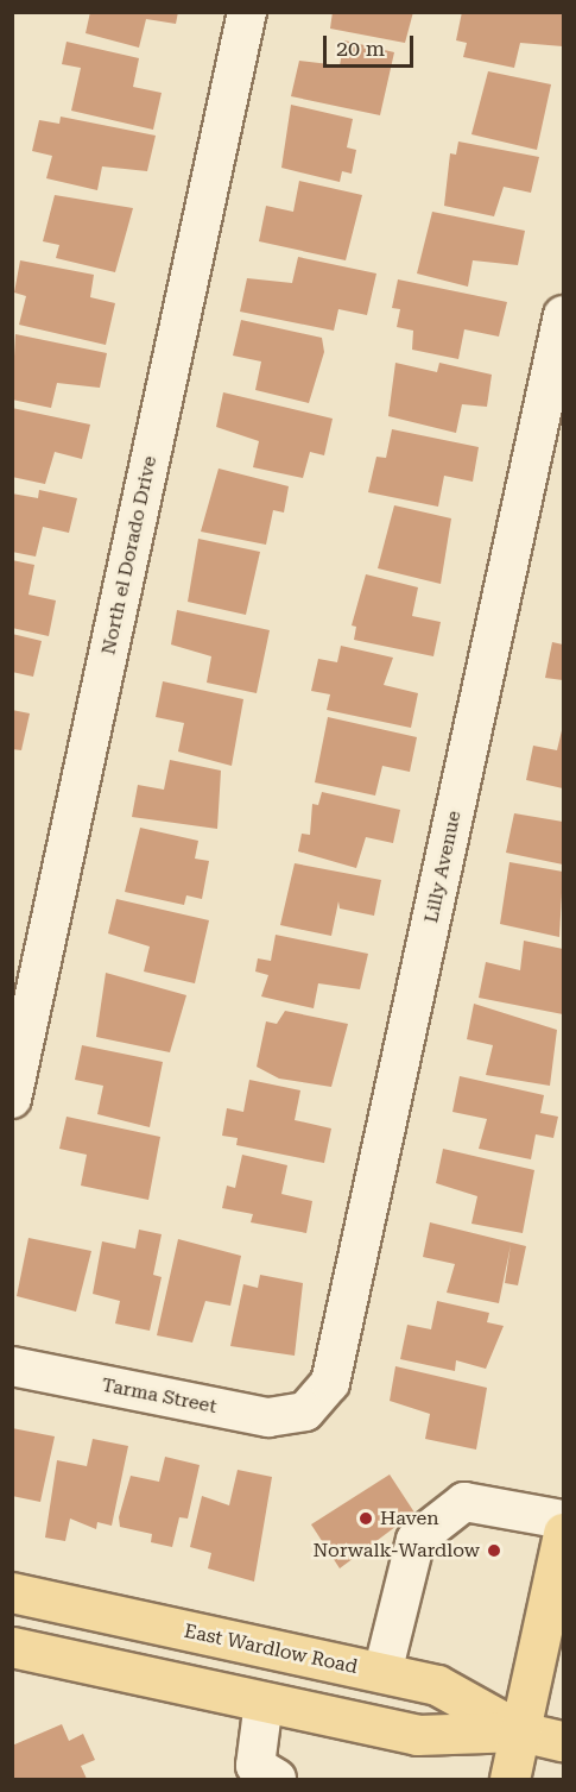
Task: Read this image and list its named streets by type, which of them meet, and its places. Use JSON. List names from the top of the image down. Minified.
{"streets":{"main road":["East Wardlow Road"],"street":["North el Dorado Drive","Lilly Avenue","Tarma Street"]},"crossings":[["Lilly Avenue","Tarma Street"]],"places":["Haven","Norwalk-Wardlow"],"scale_bar":"20 m"}
